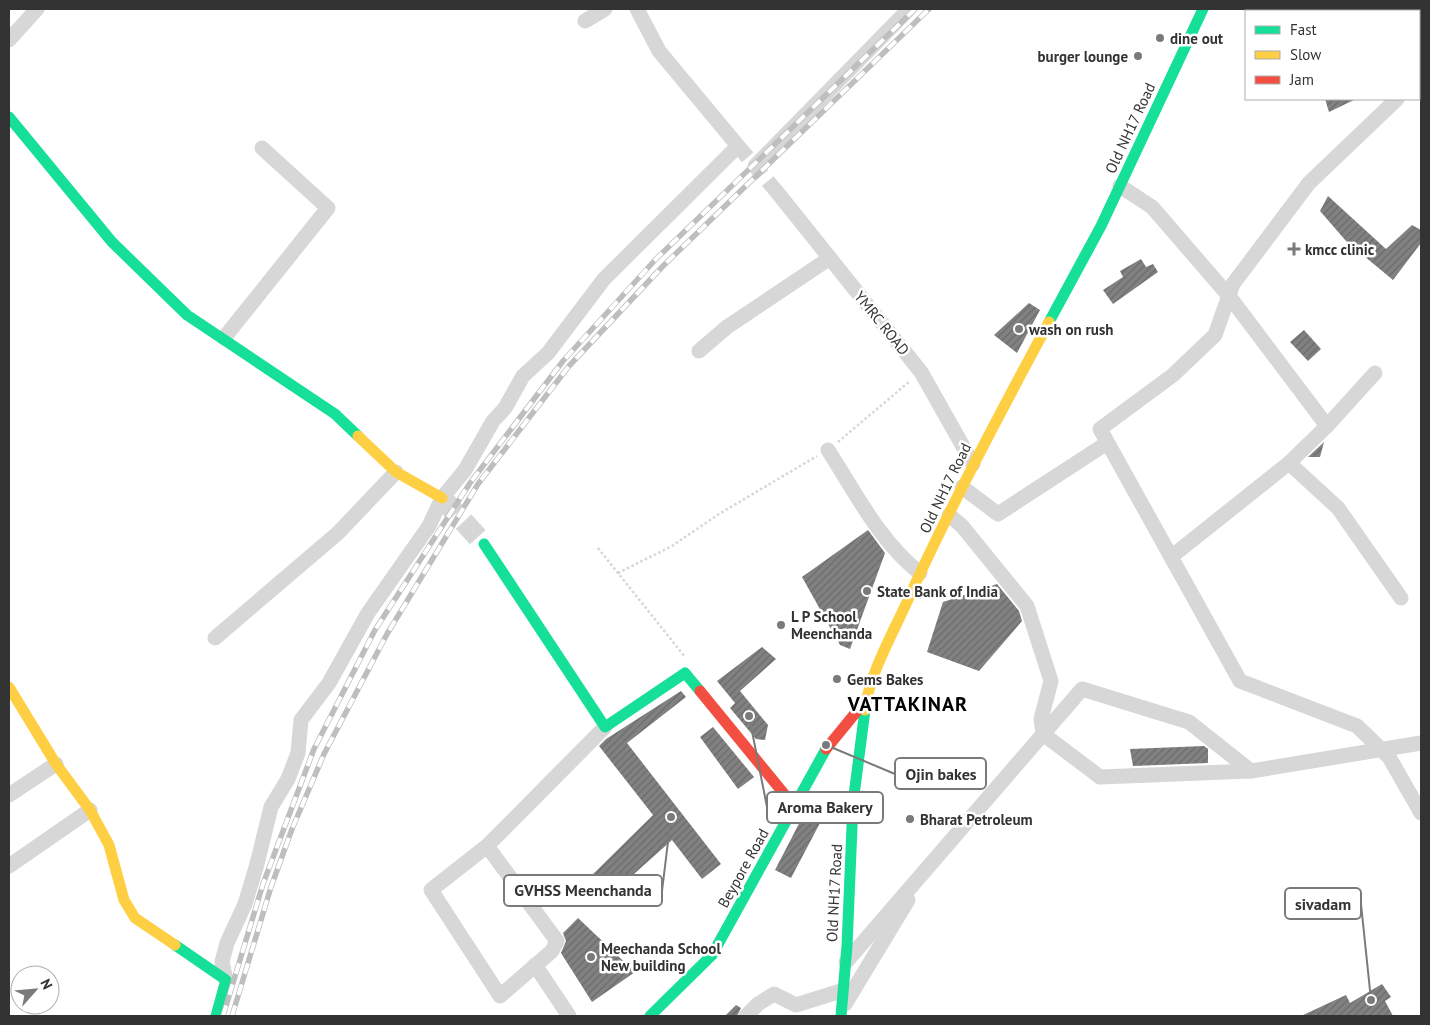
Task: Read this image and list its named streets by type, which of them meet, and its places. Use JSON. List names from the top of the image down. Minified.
{"streets":{"main road":["Old NH17 Road","Beypore Road"],"street":["YMRC ROAD"]},"crossings":[["Old NH17 Road","YMRC ROAD"],["Old NH17 Road","Beypore Road"]],"districts":["VATTAKINAR"],"places":{"other":["dine out","burger lounge","wash on rush","State Bank of India","L P School Meenchanda","Gems Bakes","Aroma Bakery","Ojin bakes","GVHSS Meenchanda","Bharat Petroleum","Meechanda School New building","sivadam"],"health":["kmcc clinic"]},"legend":["Fast","Slow","Jam"],"north":"top right"}
